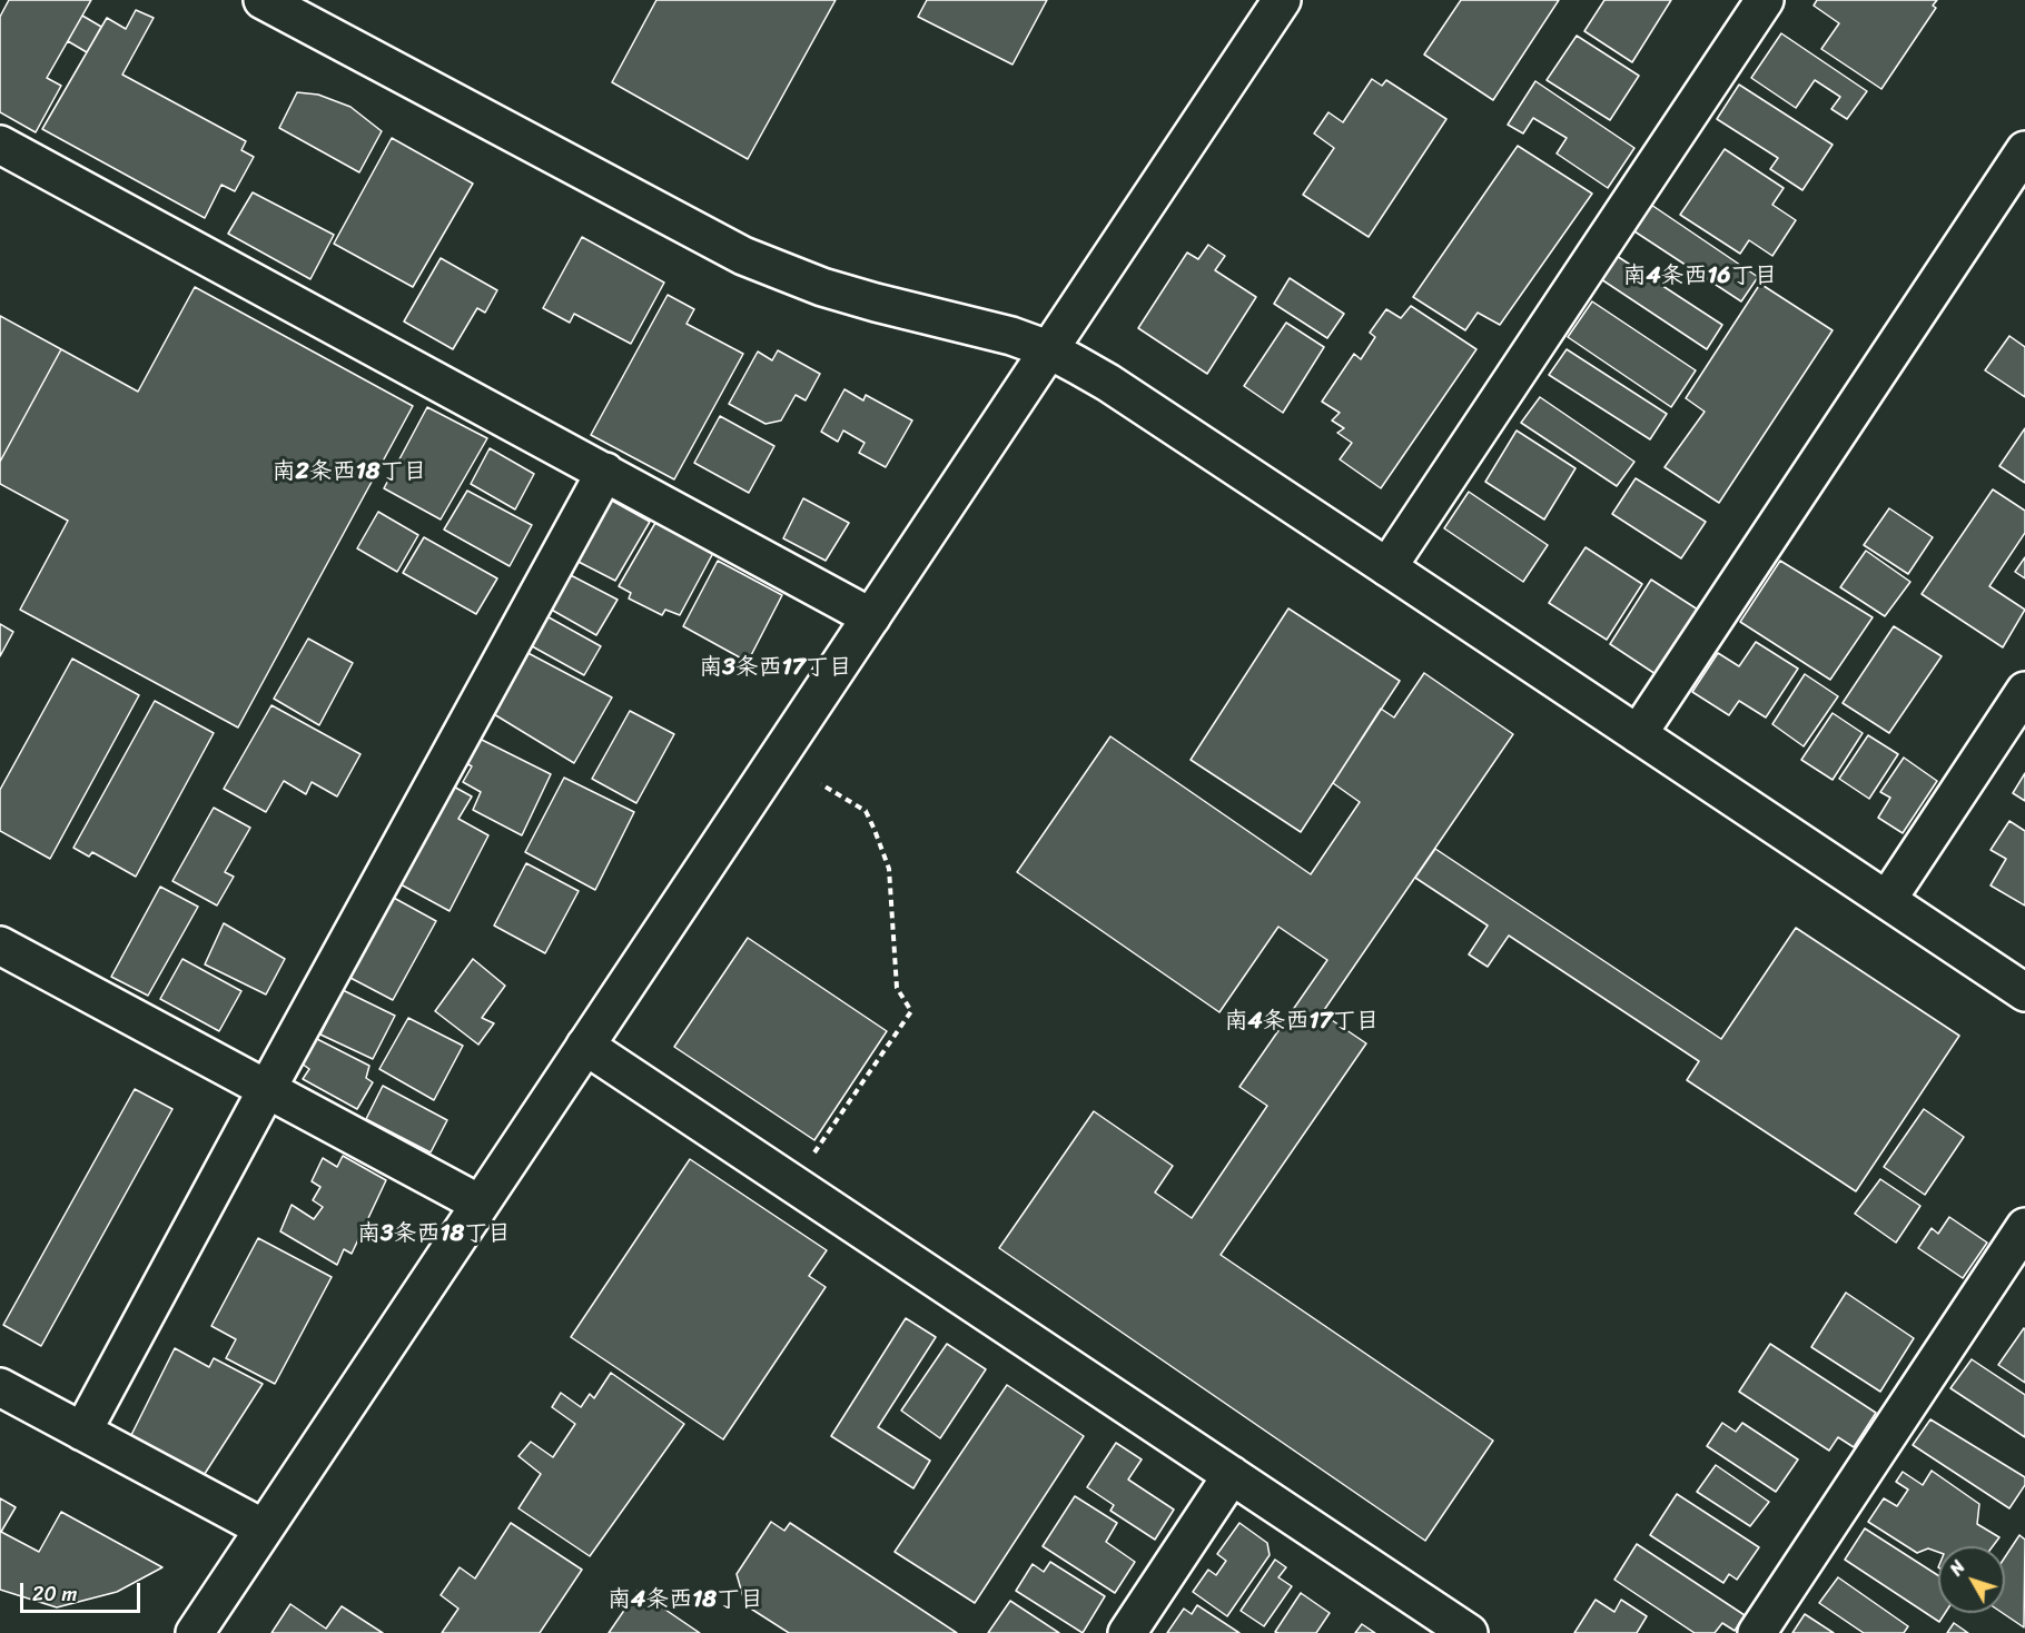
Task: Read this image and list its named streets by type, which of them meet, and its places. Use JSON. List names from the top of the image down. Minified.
{"districts":["南4条西16丁目","南2条西18丁目","南3条西17丁目","南4条西17丁目","南3条西18丁目","南4条西18丁目"],"scale_bar":"20 m","north":"top left"}
